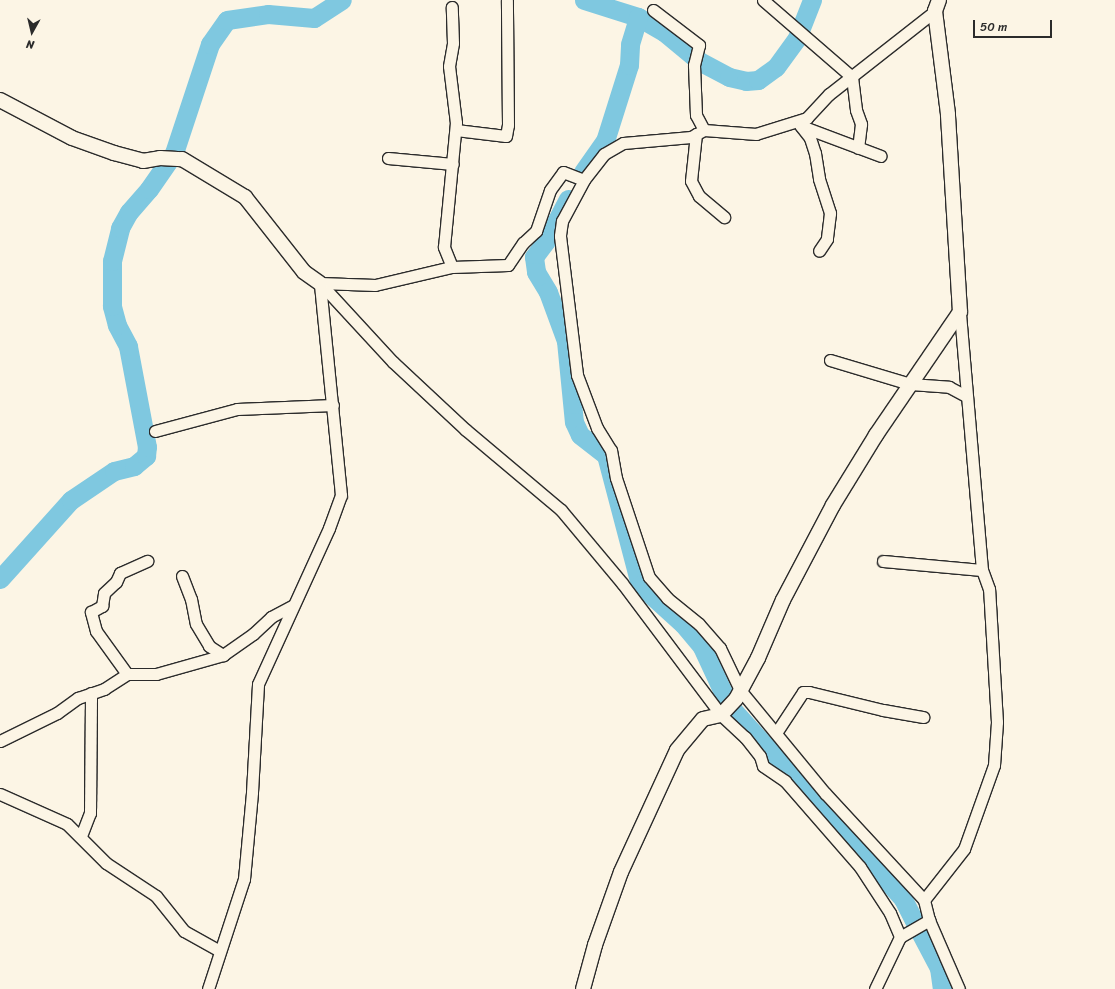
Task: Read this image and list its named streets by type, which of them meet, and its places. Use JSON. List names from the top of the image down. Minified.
{"scale_bar":"50 m","north":"bottom"}
